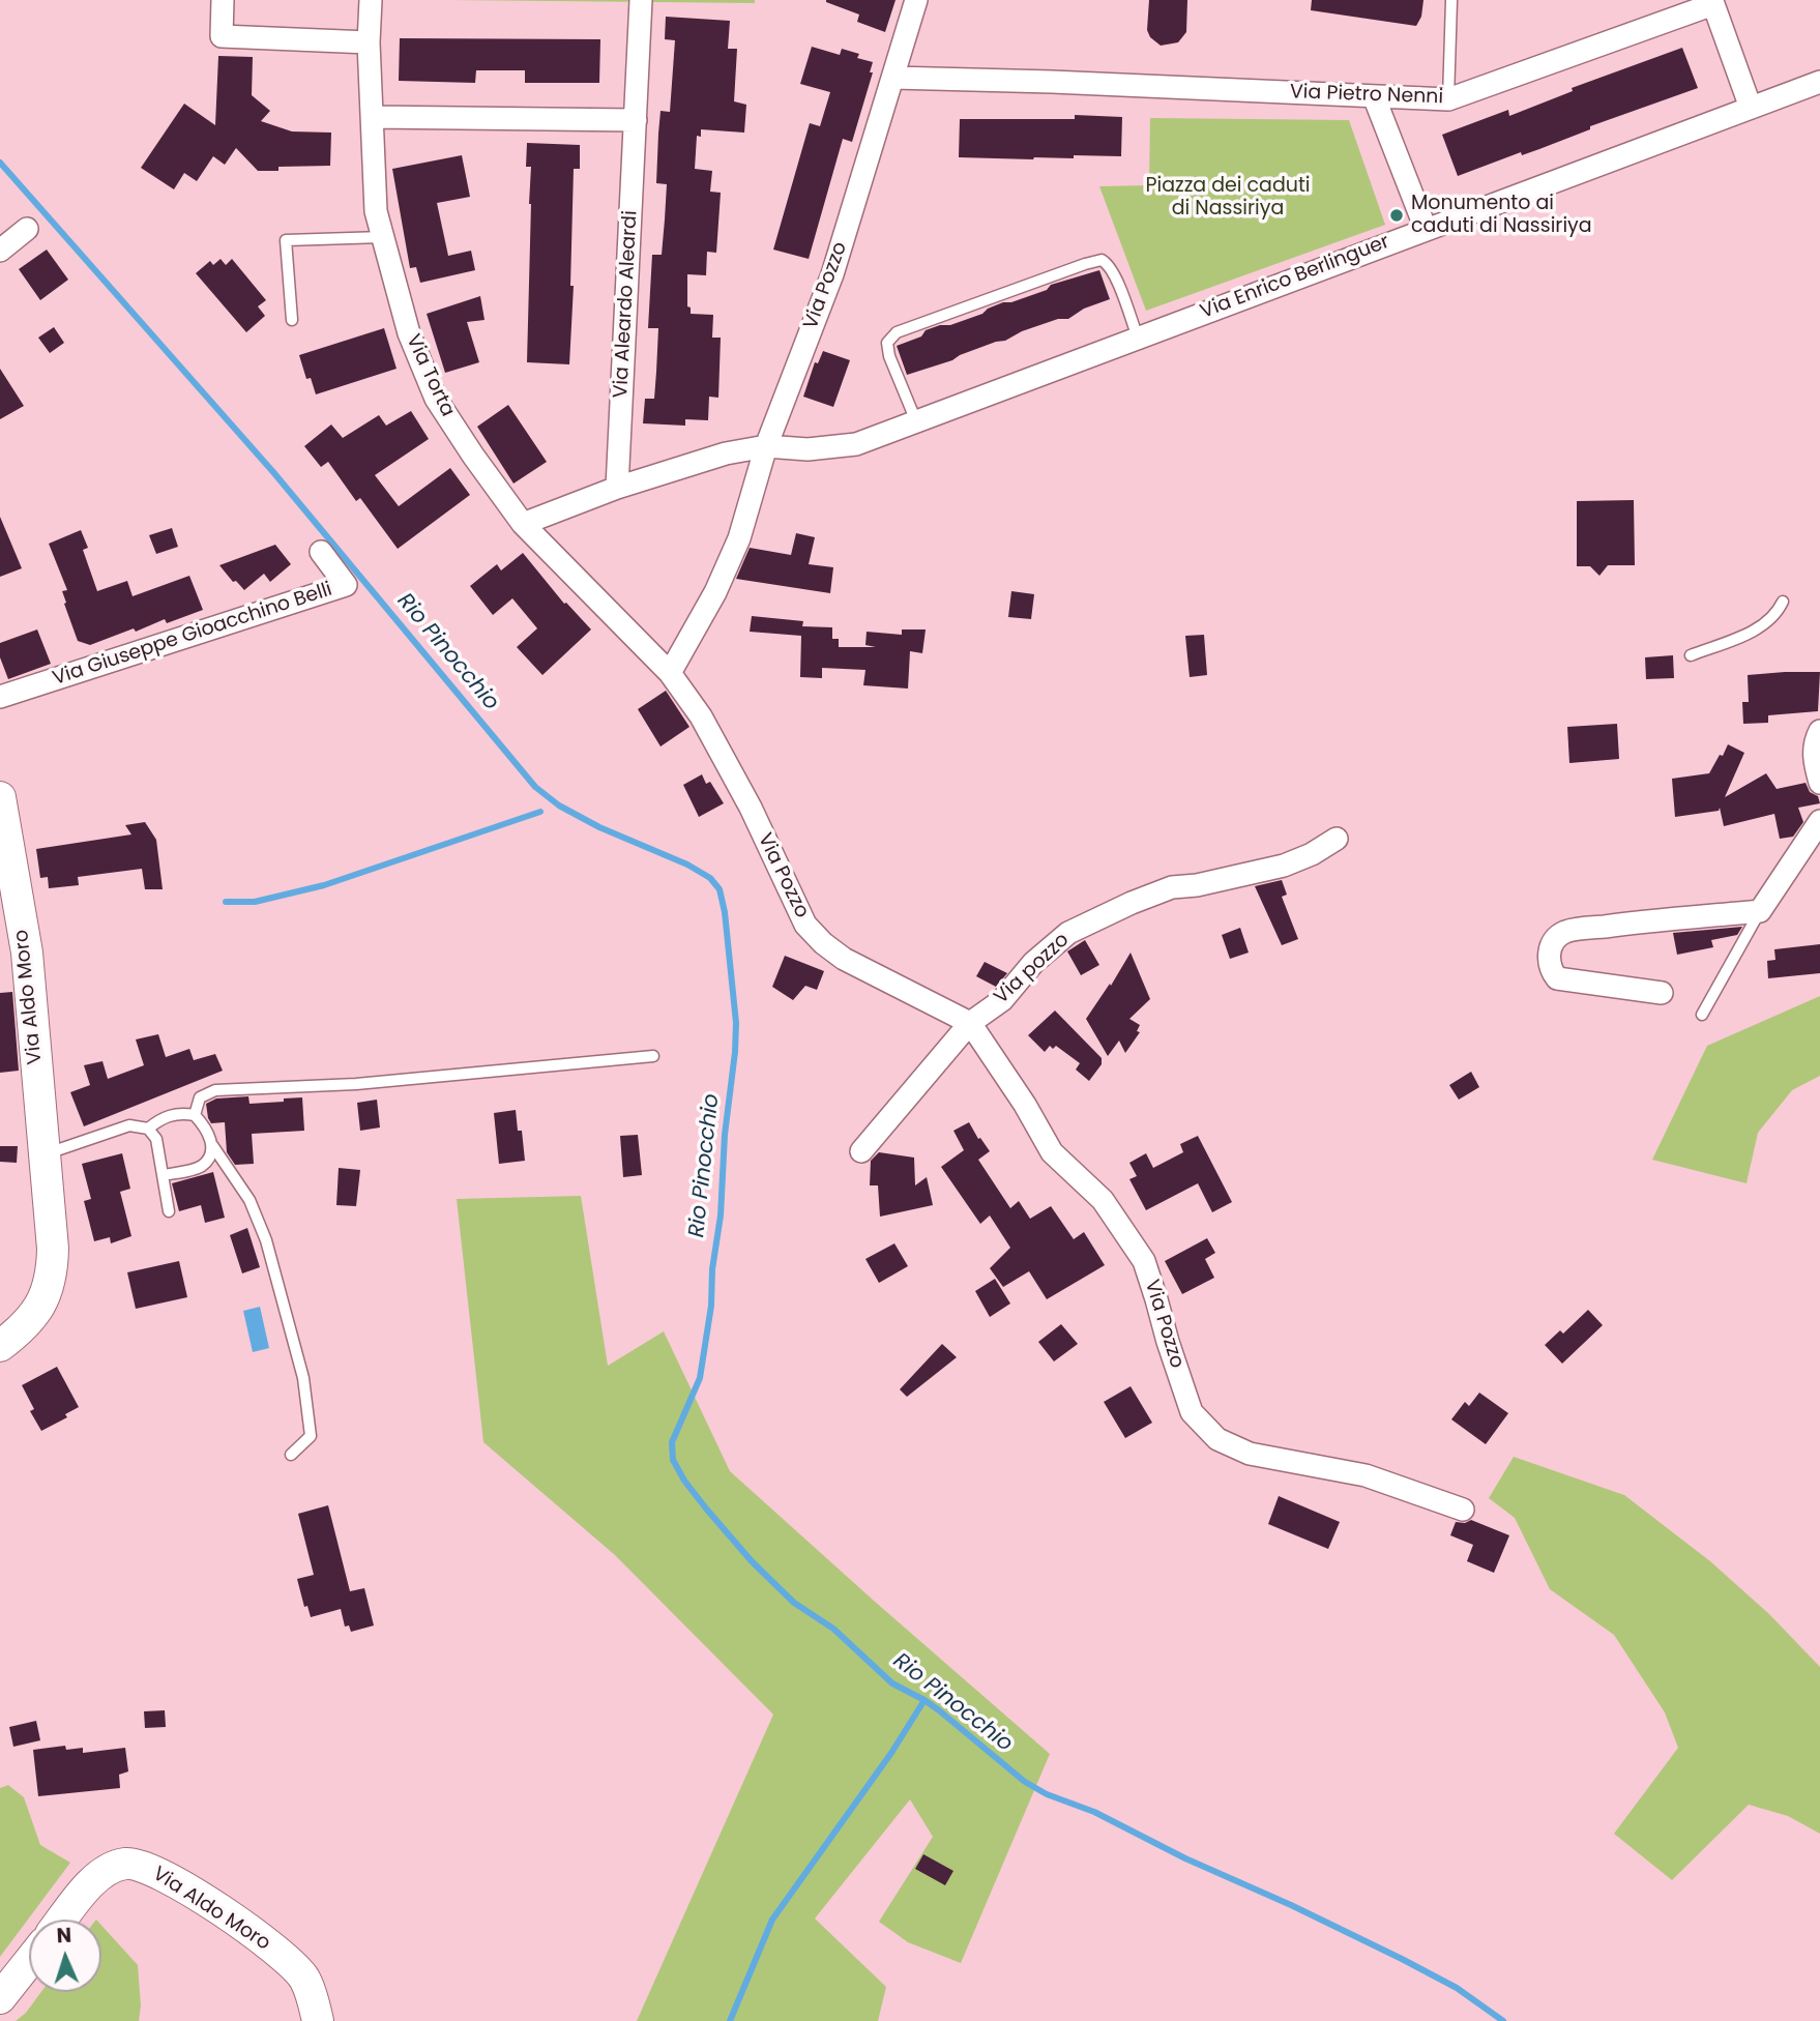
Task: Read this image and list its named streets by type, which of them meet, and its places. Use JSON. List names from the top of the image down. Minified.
{"streets":{"main road":["Via Aldo Moro"],"street":["Via Pietro Nenni","Via Enrico Berlinguer","Via Pozzo","Via Aleardo Aleardi","Via Torta","Via Giuseppe Gioacchino Belli","Via pozzo"]},"crossings":[["Via Pietro Nenni","Via Enrico Berlinguer"],["Via Pietro Nenni","Via Pozzo"],["Via Enrico Berlinguer","Via Pozzo"],["Via Pozzo","Via Torta"],["Via Pozzo","Via pozzo"]],"water":["Rio Pinocchio"],"parks":["Piazza dei caduti di Nassiriya"],"places":["Monumento ai caduti di Nassiriya"],"north":"top"}
